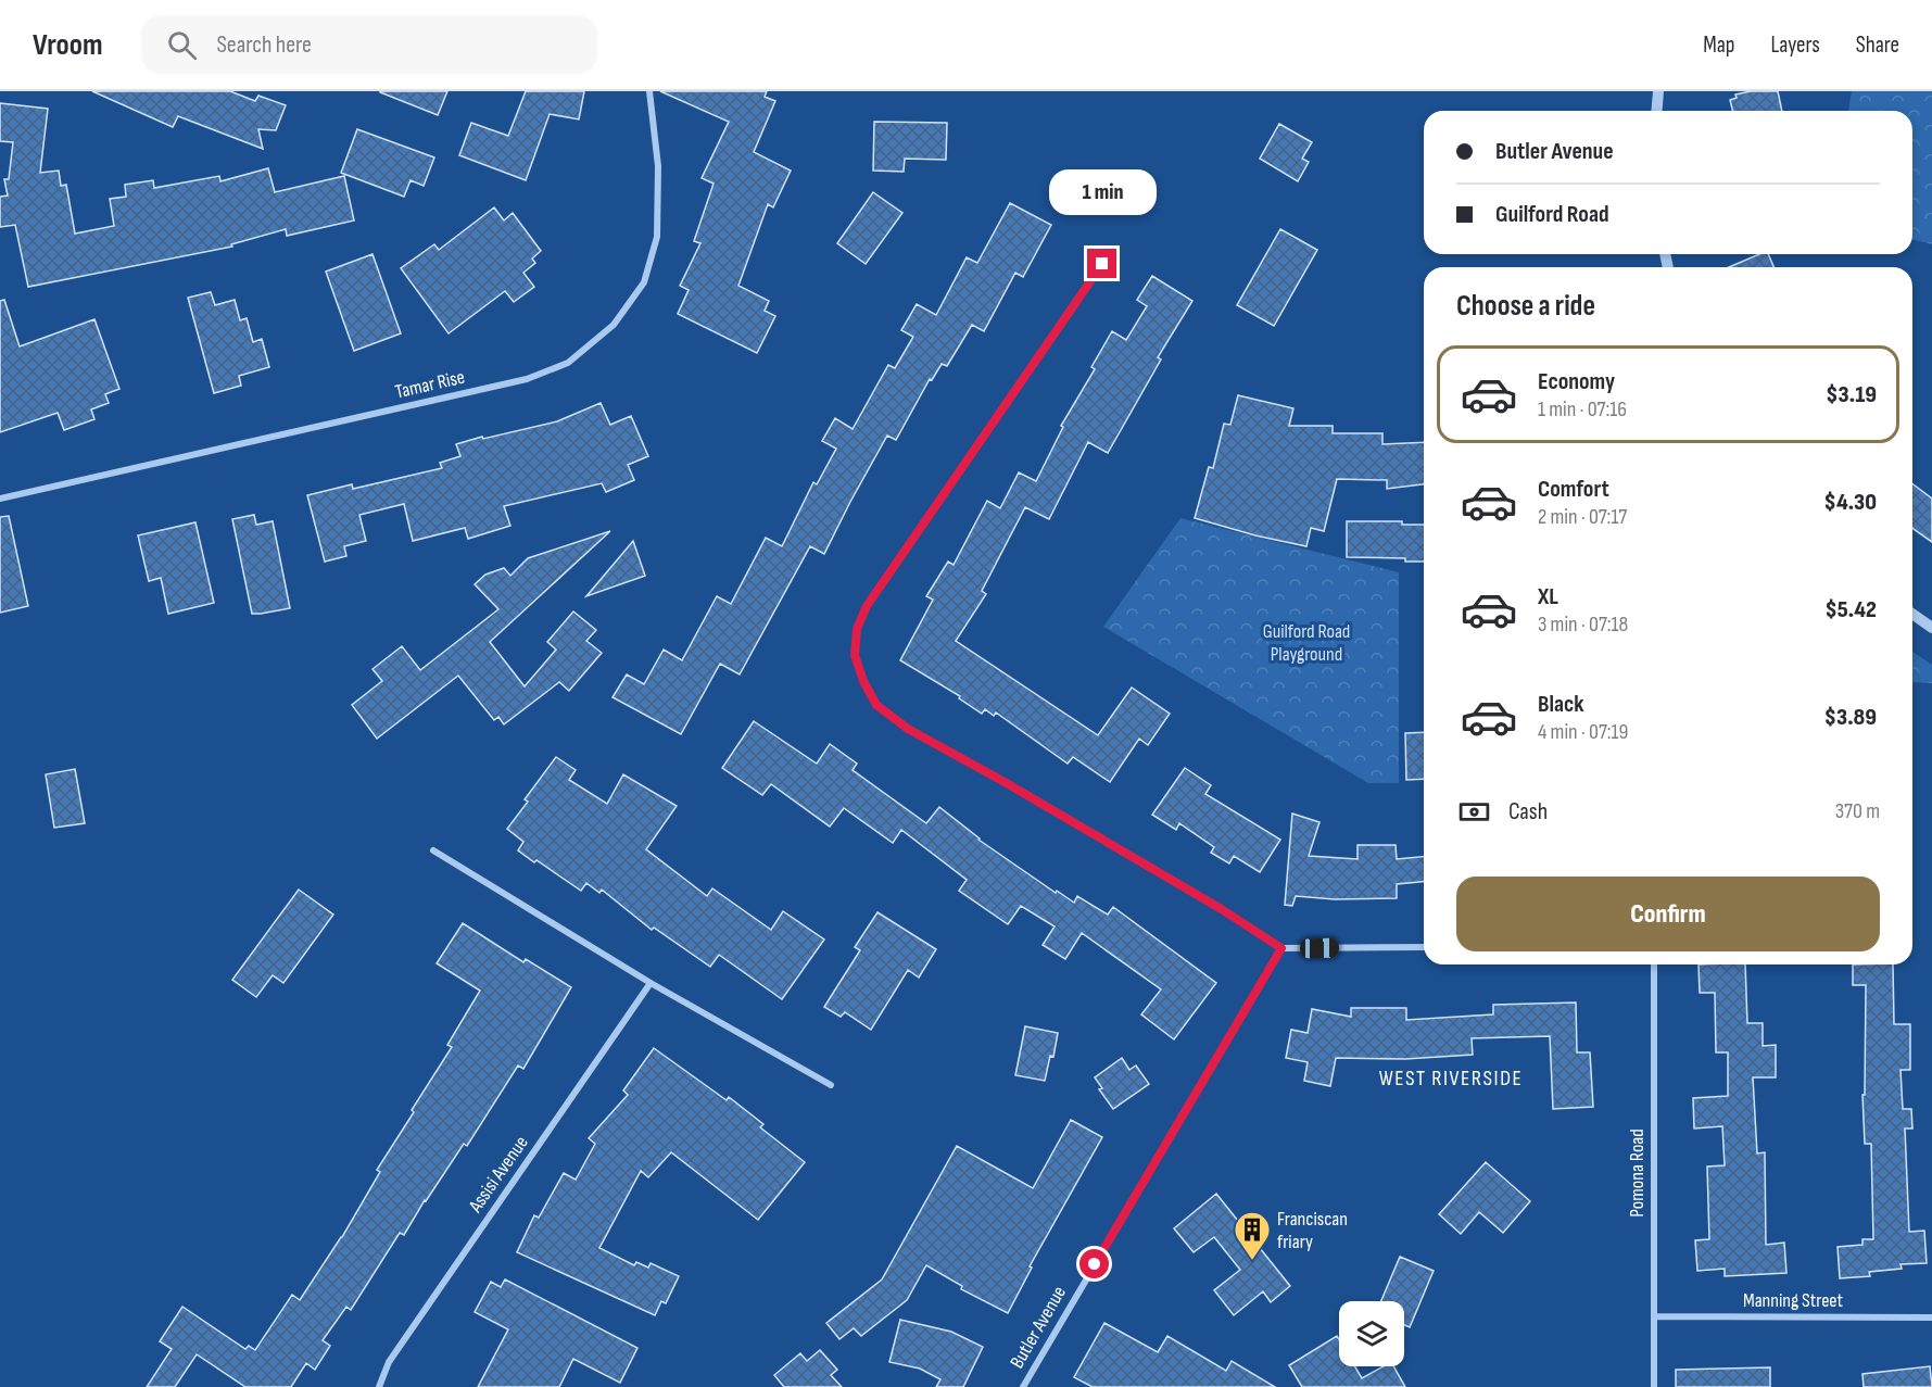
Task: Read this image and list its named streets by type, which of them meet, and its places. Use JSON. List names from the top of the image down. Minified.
{"streets":{"street":["Tamar Rise","Pomona Road","Assisi Avenue","Manning Street","Butler Avenue"]},"crossings":[["Pomona Road","Manning Street"]],"districts":["WEST RIVERSIDE"],"parks":["Guilford Road Playground"],"places":{"building":["Franciscan friary"]},"page":{"header":"Vroom","search":"Search here","nav":["Map","Layers","Share"],"banner":["Butler Avenue","Guilford Road"],"bubble":"1 min","heading":"Choose a ride","list":[{"name":"Economy","note":"1 min · 07:16","value":"$3.19"},{"name":"Comfort","note":"2 min · 07:17","value":"$4.30"},{"name":"XL","note":"3 min · 07:18","value":"$5.42"},{"name":"Black","note":"4 min · 07:19","value":"$3.89"}],"pay":["Cash","370 m"],"buttons":"Confirm"}}
